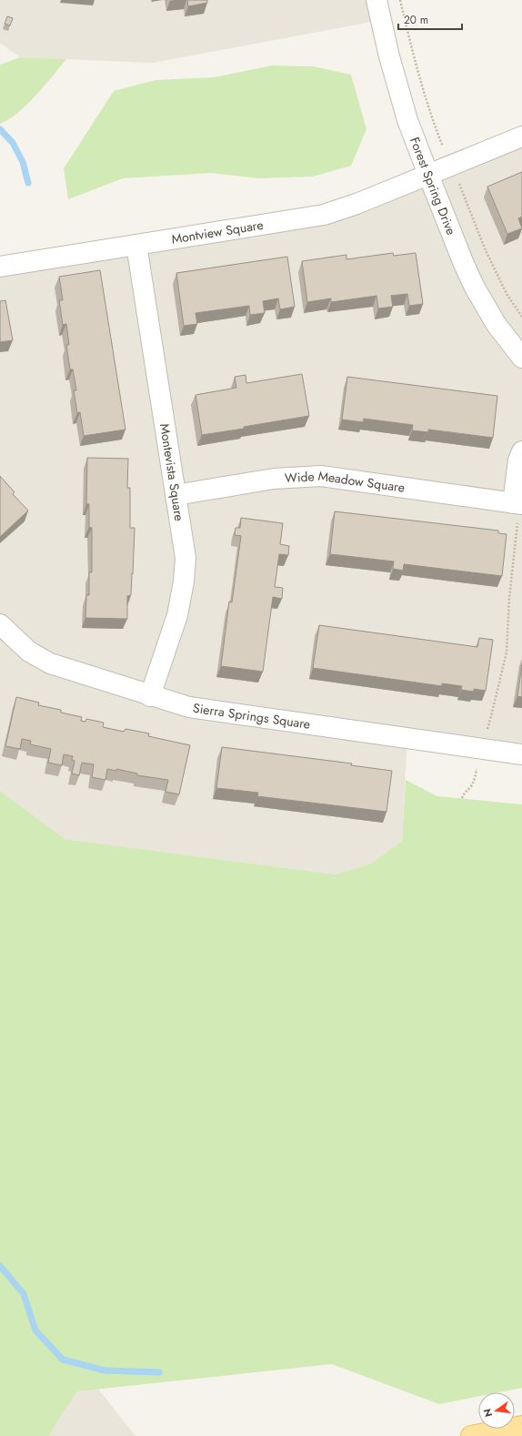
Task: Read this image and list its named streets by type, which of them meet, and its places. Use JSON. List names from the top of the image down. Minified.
{"streets":{"street":["Forest Spring Drive","Montview Square","Montevista Square","Wide Meadow Square","Sierra Springs Square"]},"crossings":[["Forest Spring Drive","Montview Square"],["Montview Square","Montevista Square"],["Montevista Square","Wide Meadow Square"],["Montevista Square","Sierra Springs Square"]],"scale_bar":"20 m","north":"left"}
